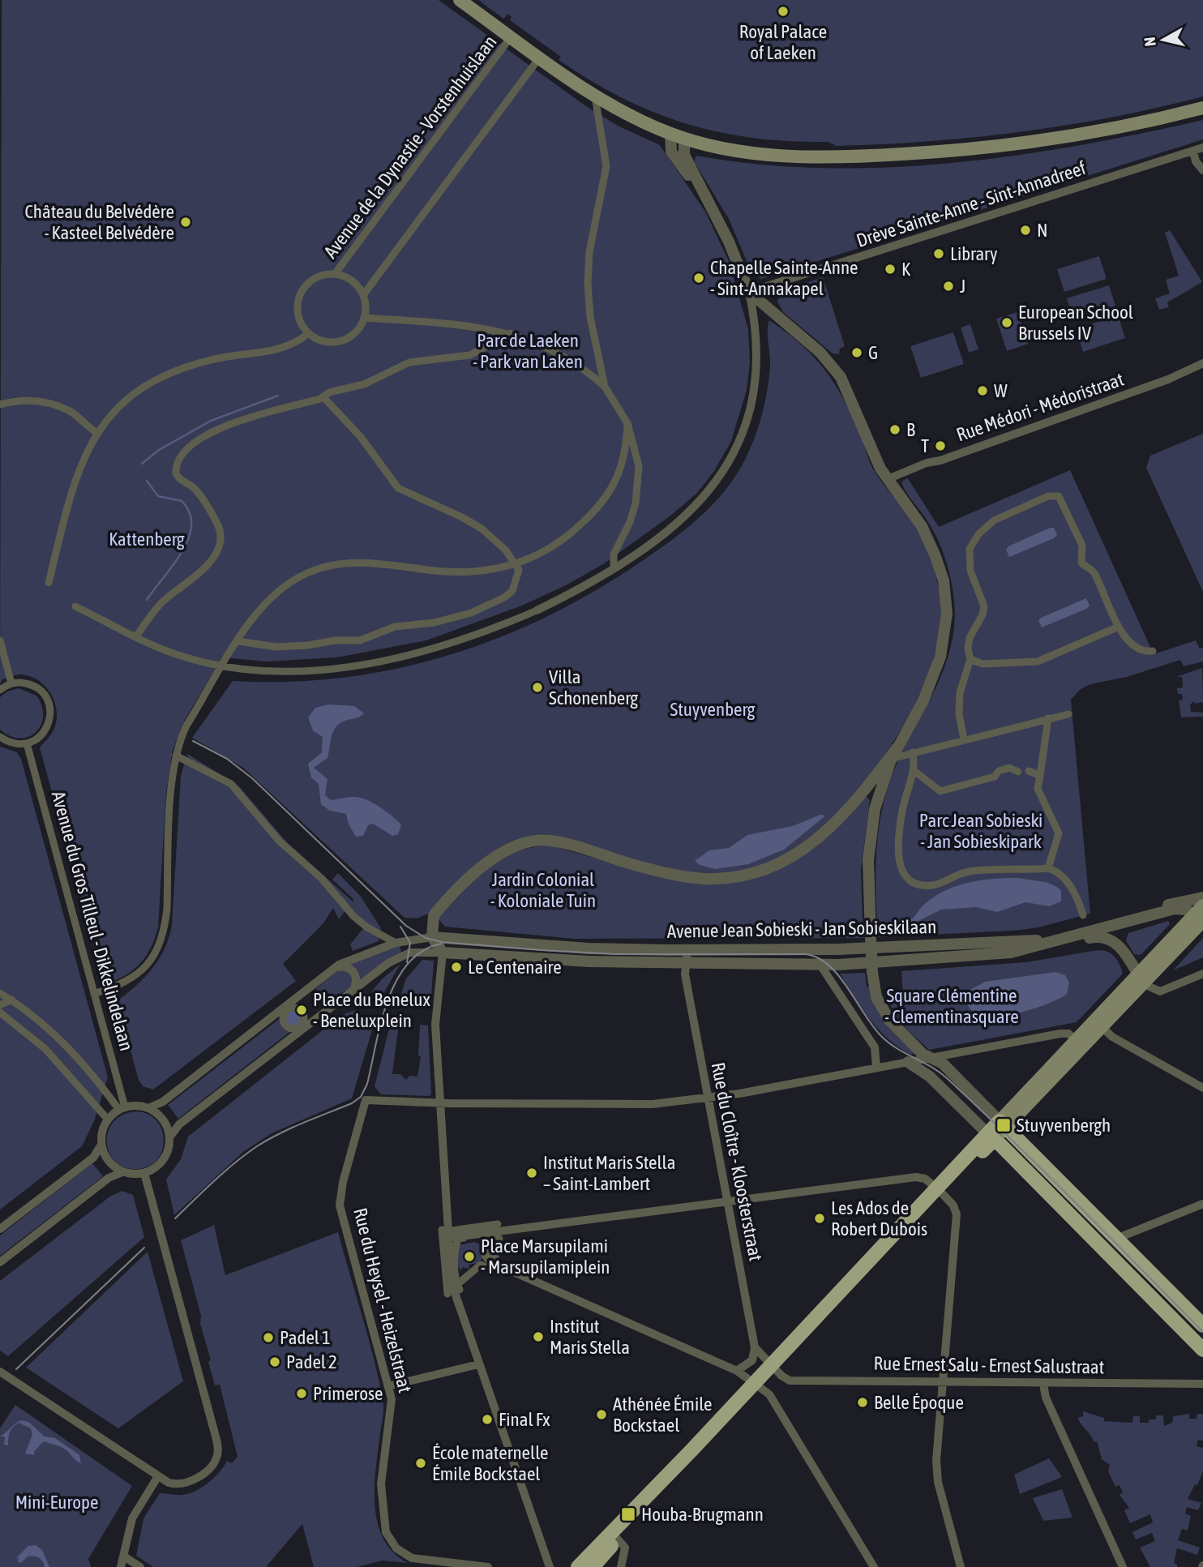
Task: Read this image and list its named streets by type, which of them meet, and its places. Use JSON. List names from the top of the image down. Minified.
{"streets":{"street":["Avenue de la Dynastie - Vorstenhuislaan","Drève Sainte-Anne - Sint-Annadreef","Rue Médori - Médoristraat","Avenue du Gros Tilleul - Dikkelindelaan","Avenue Jean Sobieski - Jan Sobieskilaan","Rue du Cloître - Kloosterstraat","Rue du Heysel - Heizelstraat","Rue Ernest Salu - Ernest Salustraat"]},"crossings":[["Avenue du Gros Tilleul - Dikkelindelaan","Avenue Jean Sobieski - Jan Sobieskilaan"],["Avenue Jean Sobieski - Jan Sobieskilaan","Rue du Cloître - Kloosterstraat"]],"parks":["Parc de Laeken - Park van Laken","Kattenberg","Stuyvenberg","Parc Jean Sobieski - Jan Sobieskipark","Jardin Colonial - Koloniale Tuin","Square Clémentine - Clementinasquare","Mini-Europe"],"places":{"other":["Royal Palace of Laeken","Château du Belvédère - Kasteel Belvédère","N","Library","K","Chapelle Sainte-Anne - Sint-Annakapel","J","European School Brussels IV","G","W","B","T","Villa Schonenberg","Le Centenaire","Place du Benelux - Beneluxplein","Institut Maris Stella – Saint-Lambert","Les Ados de Robert Dubois","Place Marsupilami - Marsupilamiplein","Institut Maris Stella","Padel 1","Padel 2","Primerose","Belle Époque","Athénée Émile Bockstael","Final Fx","École maternelle Émile Bockstael"],"transit":["Stuyvenbergh","Houba-Brugmann"]},"north":"left"}
